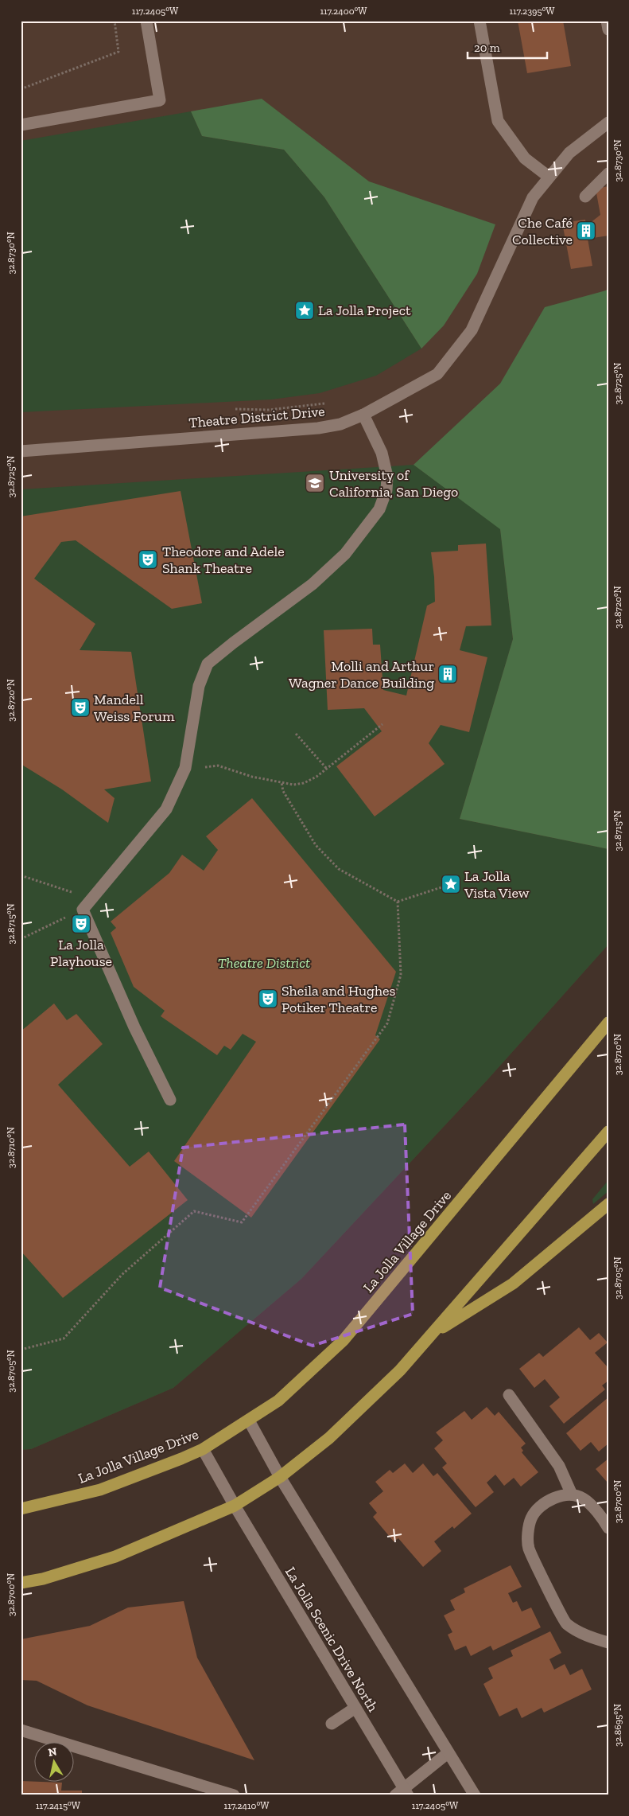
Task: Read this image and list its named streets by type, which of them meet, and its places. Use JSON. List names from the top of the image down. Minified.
{"streets":{"main road":["La Jolla Village Drive"],"street":["Theatre District Drive","La Jolla Scenic Drive North"]},"crossings":[["La Jolla Village Drive","La Jolla Scenic Drive North"]],"parks":["Theatre District"],"places":{"building":["Che Café Collective","Molli and Arthur Wagner Dance Building"],"place":["La Jolla Project","La Jolla Vista View"],"school or university":["University of California, San Diego"],"theatre":["Theodore and Adele Shank Theatre","Mandell Weiss Forum","La Jolla Playhouse","Sheila and Hughes Potiker Theatre"]},"scale_bar":"20 m","north":"top","coordinates":["117.2405°W","117.2400°W","117.2395°W","32.8730°N","32.8725°N","32.8720°N","32.8715°N","32.8710°N","32.8705°N","32.8700°N","32.8695°N","117.2415°W","117.2410°W"]}
